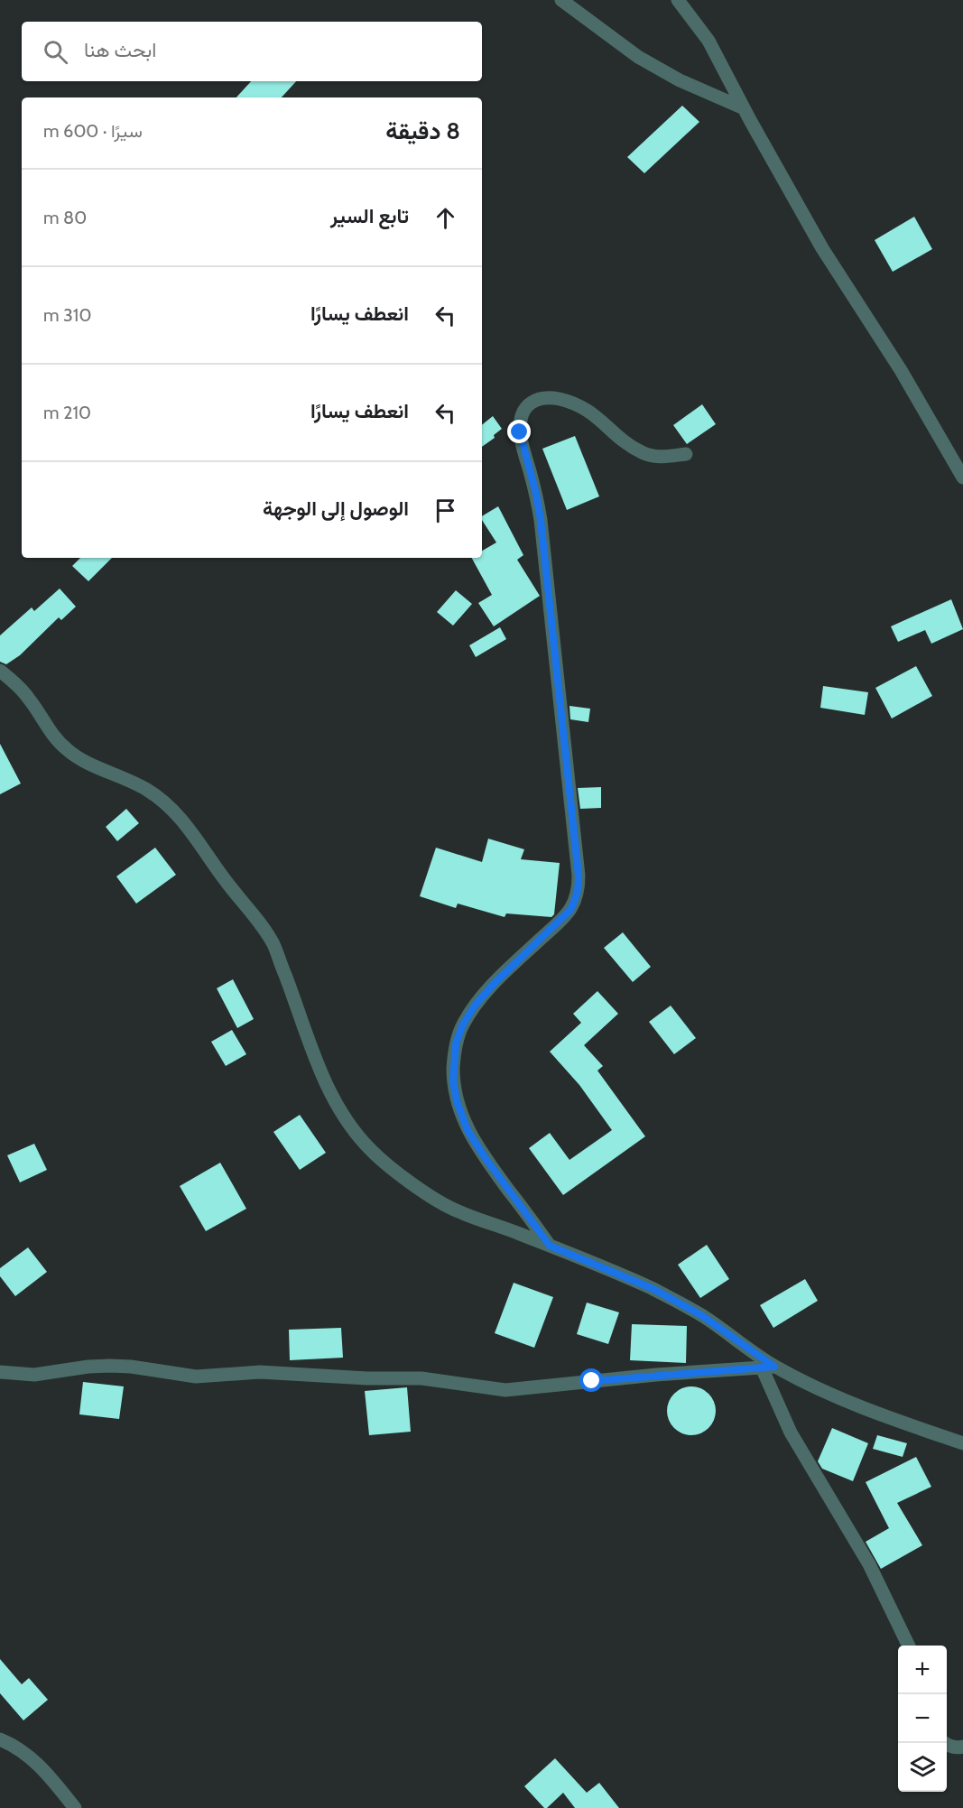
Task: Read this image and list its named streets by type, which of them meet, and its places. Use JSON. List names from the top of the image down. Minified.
{"page":{"search":"ابحث هنا","heading":["8 دقيقة","سيرًا · 600 m"],"list":[["تابع السير","80 m"],["انعطف يسارًا","310 m"],["انعطف يسارًا","210 m"],"الوصول إلى الوجهة"],"map_buttons":["+","−"]}}
